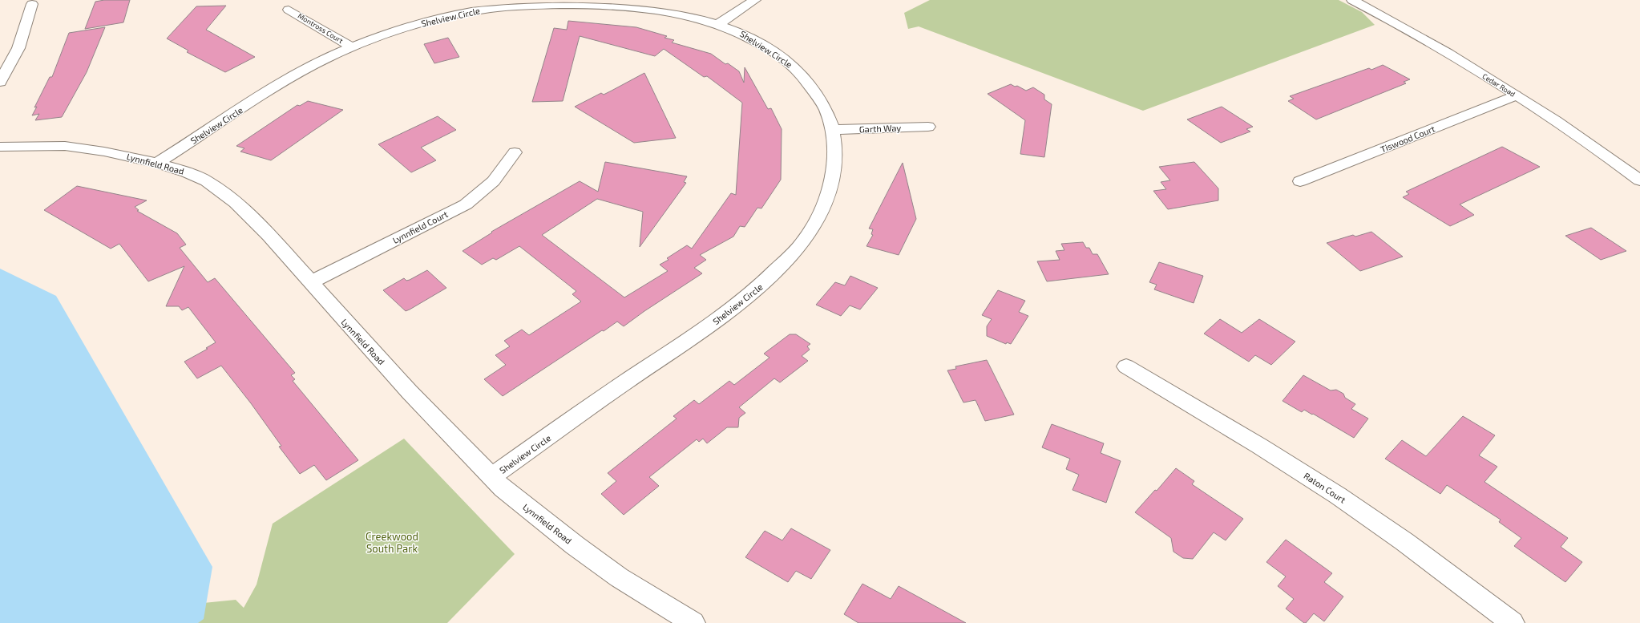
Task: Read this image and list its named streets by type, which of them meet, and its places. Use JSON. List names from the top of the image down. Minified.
{"streets":{"street":["Shelview Circle","Montross Court","Cedar Road","Garth Way","Tiswood Court","Lynnfield Road","Lynnfield Court","Raton Court"]},"crossings":[["Shelview Circle","Montross Court"],["Shelview Circle","Garth Way"],["Shelview Circle","Lynnfield Road"],["Cedar Road","Tiswood Court"],["Lynnfield Road","Lynnfield Court"]],"parks":["Creekwood South Park"]}
